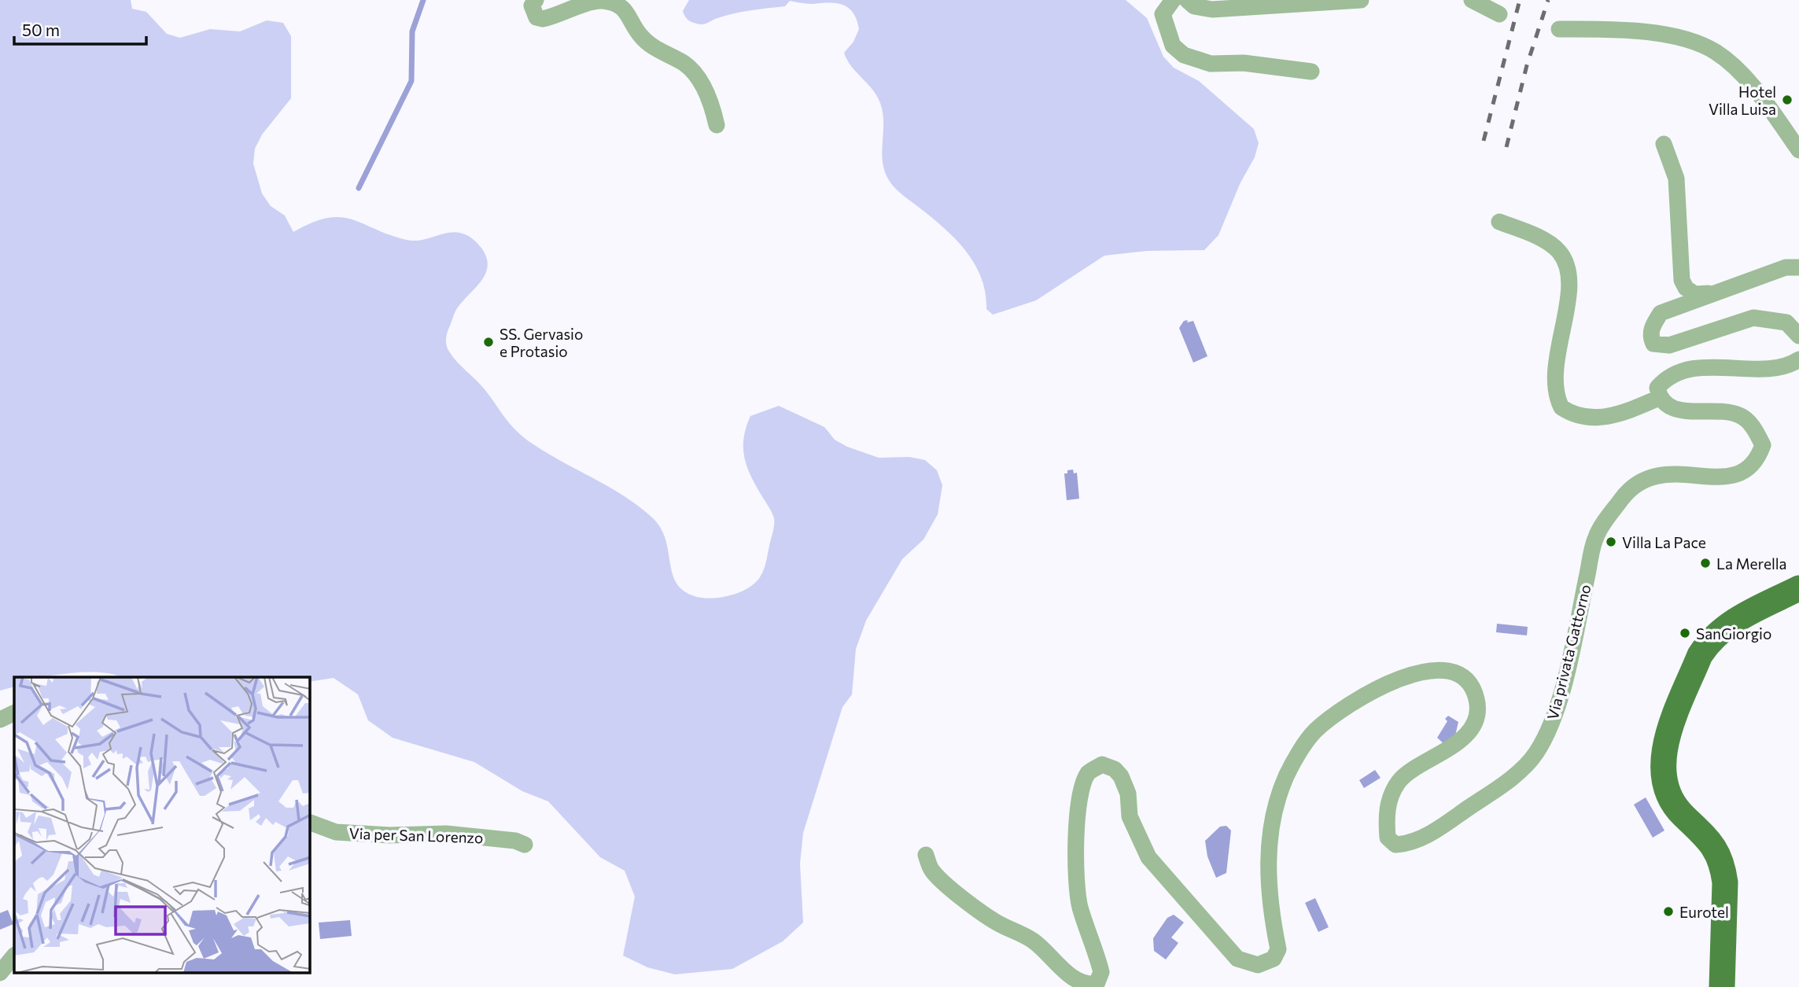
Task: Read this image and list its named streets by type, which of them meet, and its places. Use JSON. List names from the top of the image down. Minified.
{"streets":{"street":["Via privata Gattorno","Via per San Lorenzo"]},"places":["Hotel Villa Luisa","SS. Gervasio e Protasio","Villa La Pace","La Merella","SanGiorgio","Eurotel"],"scale_bar":"50 m"}
